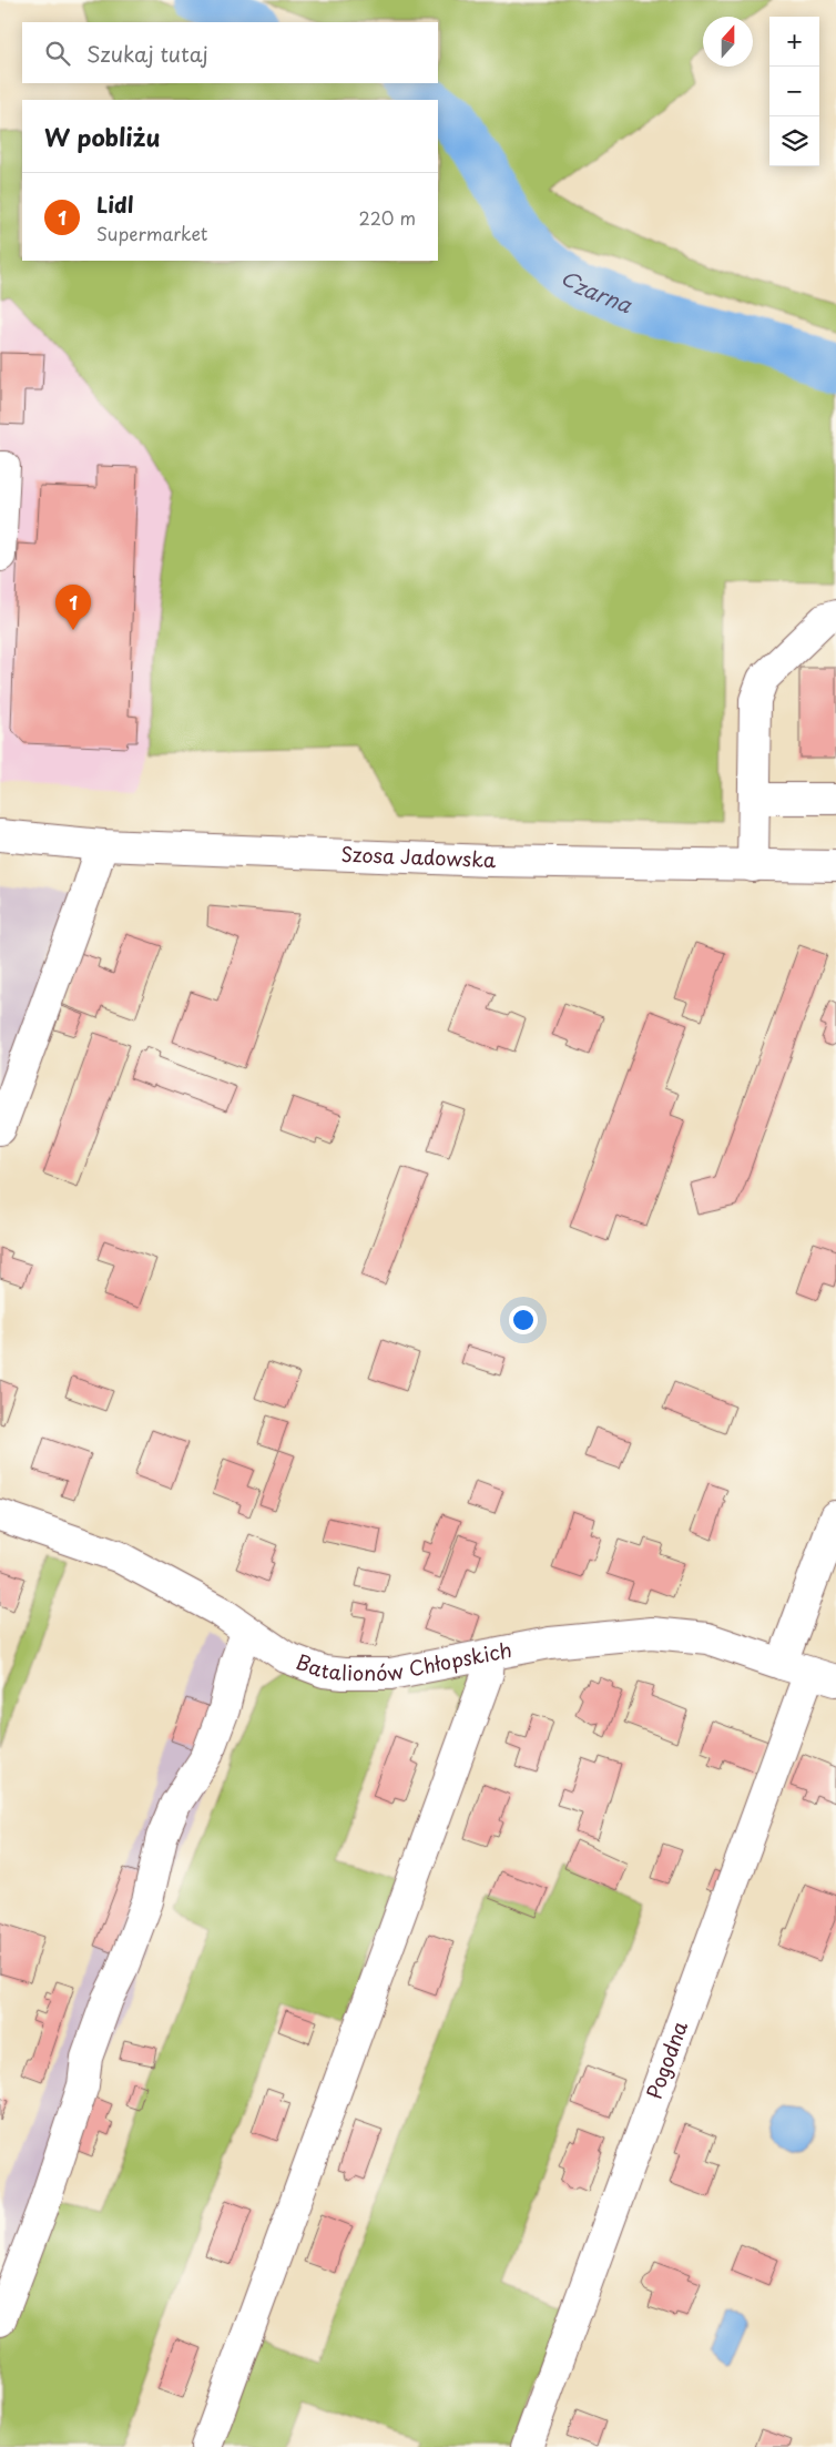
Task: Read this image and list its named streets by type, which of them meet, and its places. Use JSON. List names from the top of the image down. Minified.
{"streets":{"street":["Szosa Jadowska","Batalionów Chłopskich","Pogodna"]},"crossings":[["Batalionów Chłopskich","Pogodna"]],"water":["Czarna"],"north":"top","page":{"map_buttons":["+","−"],"search":"Szukaj tutaj","heading":"W pobliżu","list":[{"mark":"1","name":"Lidl","note":"Supermarket","value":"220 m"}],"pins":"1"}}
